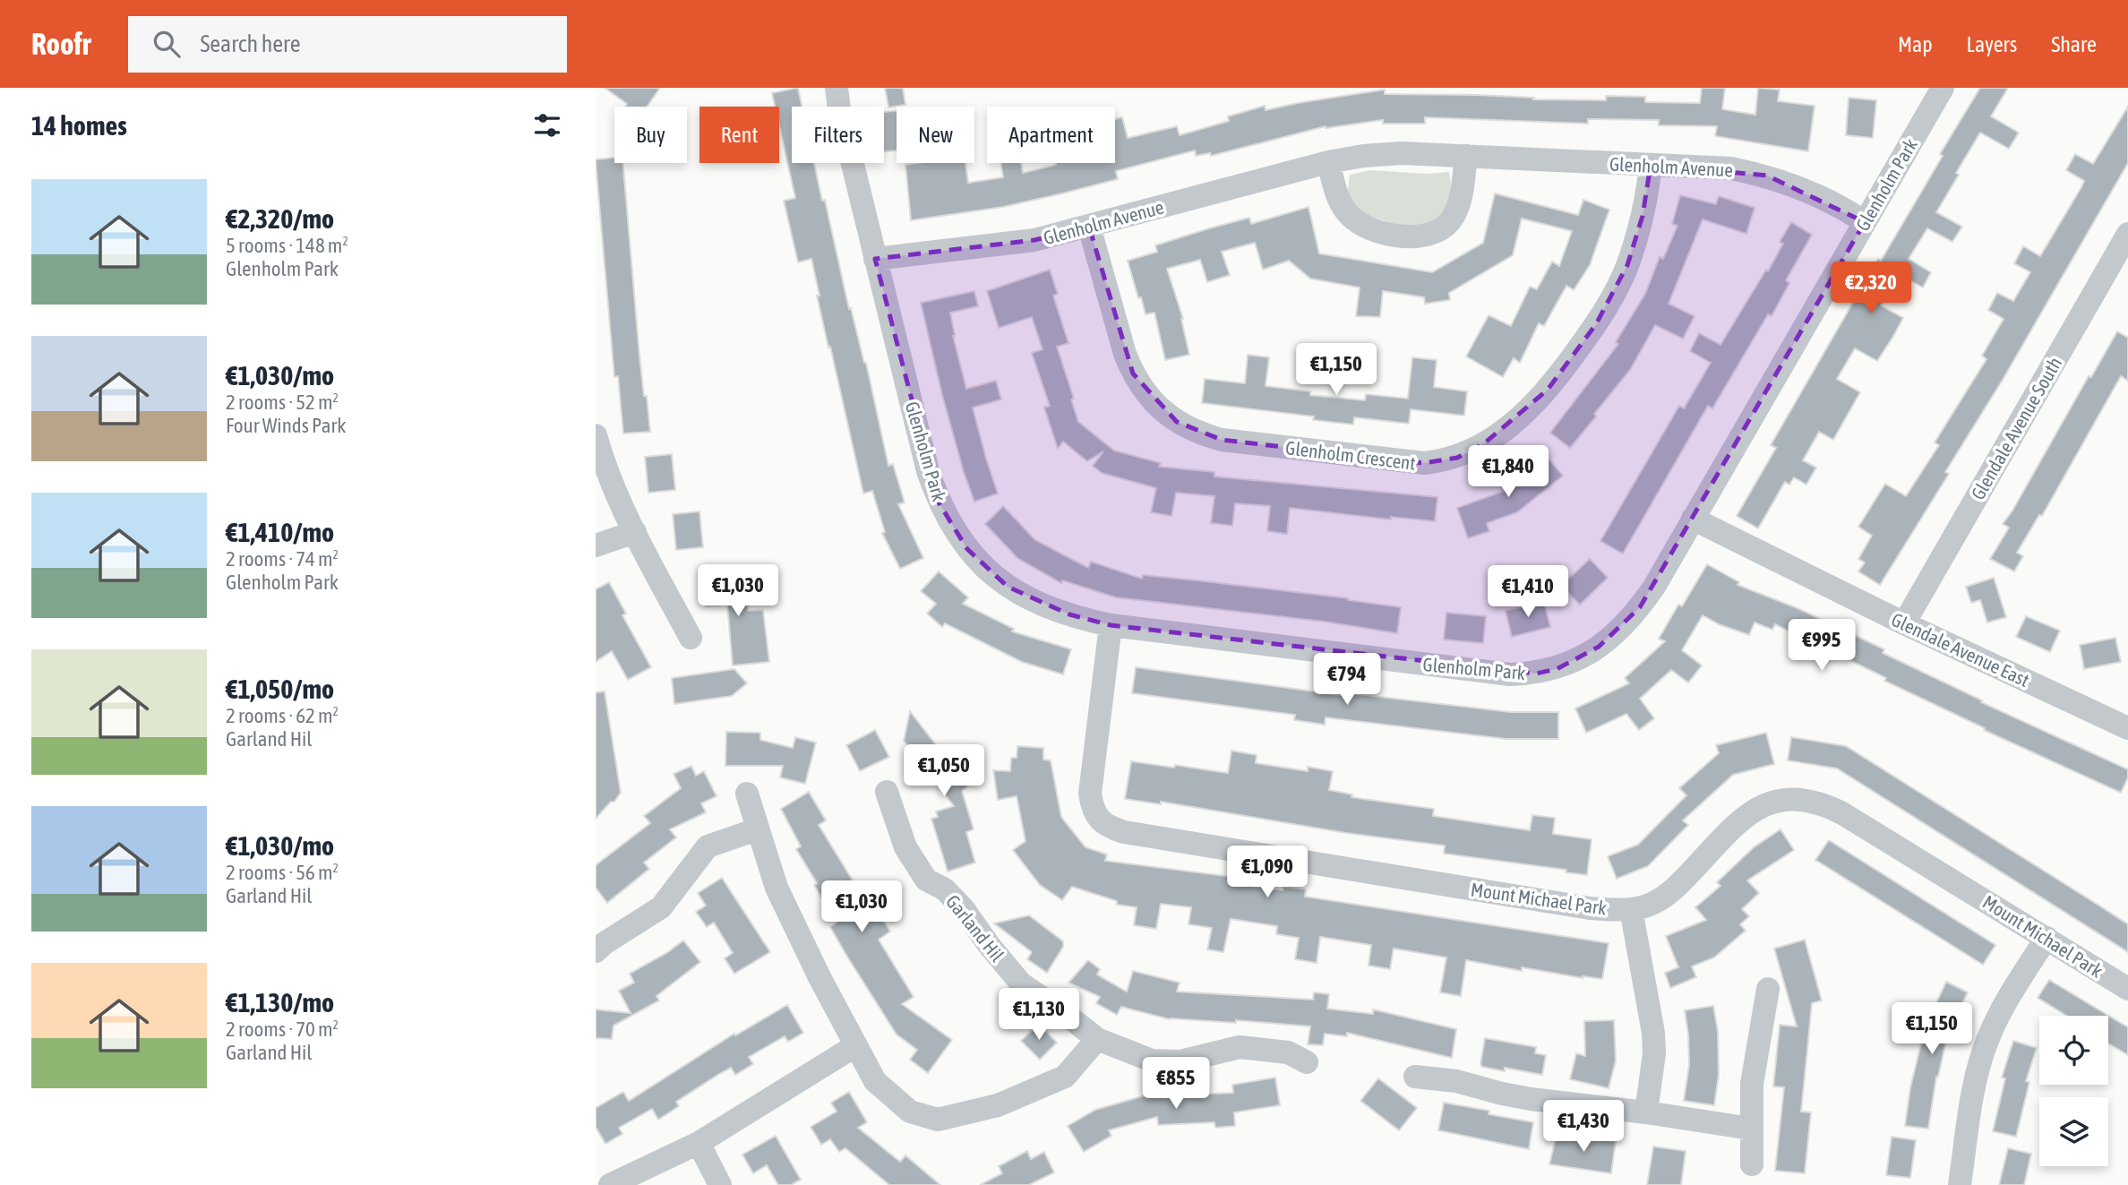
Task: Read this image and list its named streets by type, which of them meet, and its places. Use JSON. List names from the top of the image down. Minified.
{"streets":{"street":["Glenholm Avenue","Glenholm Park","Glendale Avenue South","Glenholm Crescent","Glendale Avenue East","Mount Michael Park","Garland Hil"]},"crossings":[["Glenholm Avenue","Glenholm Park"],["Glenholm Avenue","Glenholm Crescent"],["Glenholm Park","Glendale Avenue East"],["Glenholm Park","Mount Michael Park"],["Glendale Avenue South","Glendale Avenue East"]],"page":{"header":"Roofr","search":"Search here","nav":["Map","Layers","Share"],"heading":"14 homes","chip":["Buy","Rent","Filters","New","Apartment"],"list":[{"name":"€2,320/mo","note":"5 rooms · 148 m² · Glenholm Park"},{"name":"€1,030/mo","note":"2 rooms · 52 m² · Four Winds Park"},{"name":"€1,410/mo","note":"2 rooms · 74 m² · Glenholm Park"},{"name":"€1,050/mo","note":"2 rooms · 62 m² · Garland Hil"},{"name":"€1,030/mo","note":"2 rooms · 56 m² · Garland Hil"},{"name":"€1,130/mo","note":"2 rooms · 70 m² · Garland Hil"}],"price":["€2,320","€1,150","€1,840","€1,030","€1,410","€995","€794","€1,050","€1,090","€1,030","€1,130","€1,150","€855","€1,430"]}}
